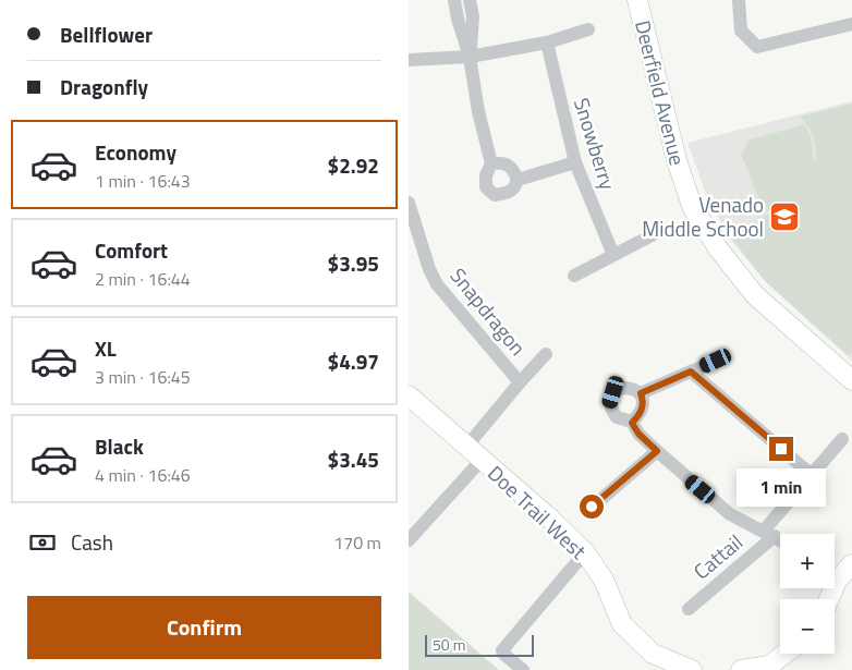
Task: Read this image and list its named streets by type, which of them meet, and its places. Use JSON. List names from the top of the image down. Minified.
{"streets":{"street":["Deerfield Avenue","Snowberry","Snapdragon","Doe Trail West","Cattail"]},"crossings":[["Snapdragon","Doe Trail West"]],"places":{"school or university":["Venado Middle School"]},"scale_bar":"50 m","page":{"banner":["Bellflower","Dragonfly"],"list":[{"name":"Economy","note":"1 min · 16:43","value":"$2.92"},{"name":"Comfort","note":"2 min · 16:44","value":"$3.95"},{"name":"XL","note":"3 min · 16:45","value":"$4.97"},{"name":"Black","note":"4 min · 16:46","value":"$3.45"}],"bubble":"1 min","pay":["Cash","170 m"],"map_buttons":["+","−"],"buttons":"Confirm","scale":"50 m"}}
